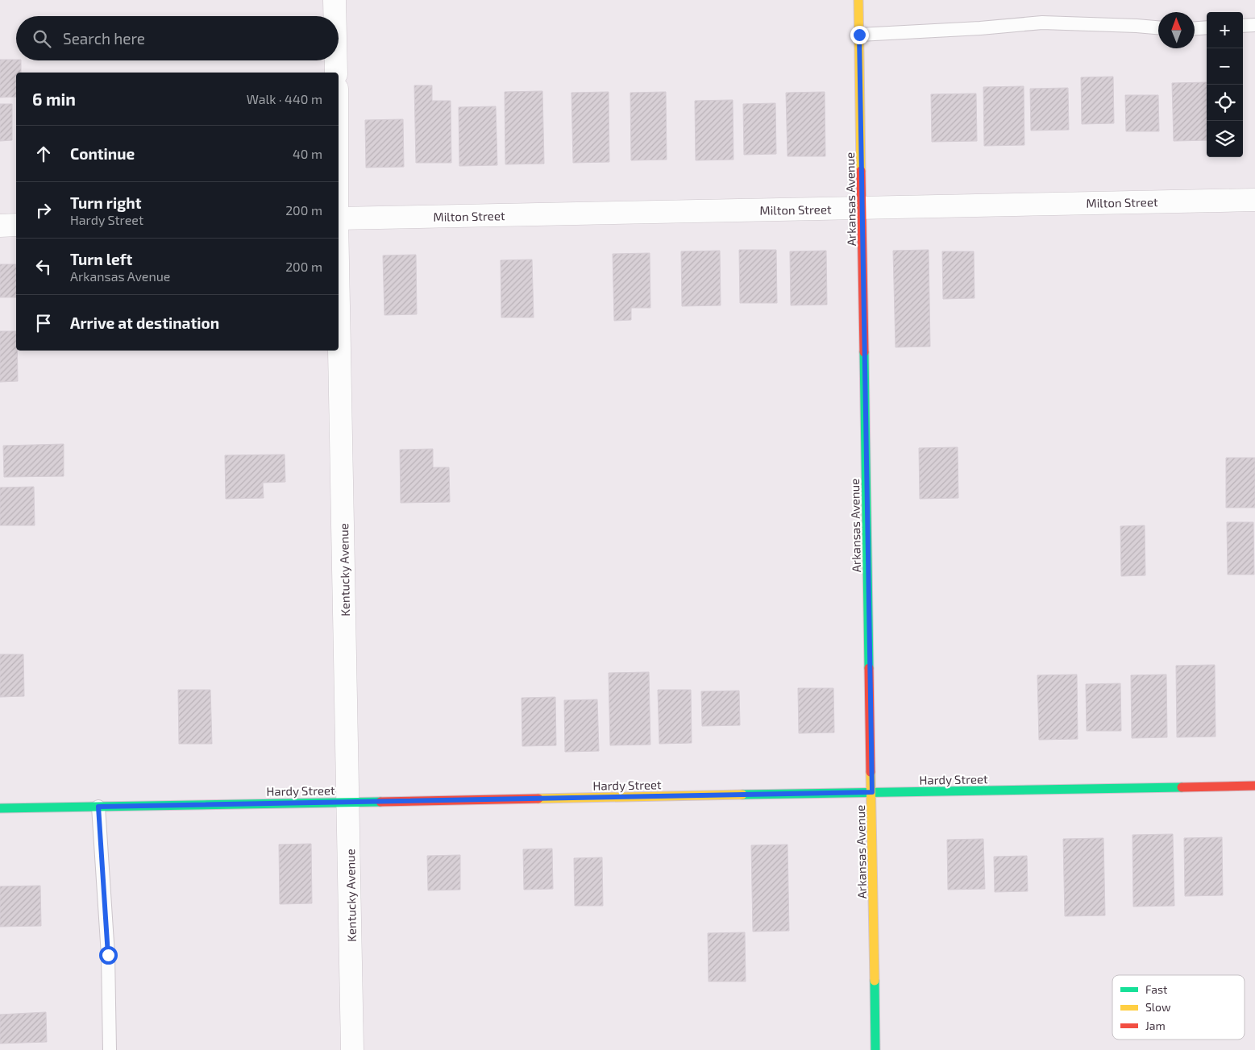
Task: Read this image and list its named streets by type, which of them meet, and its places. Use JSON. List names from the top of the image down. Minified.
{"streets":{"street":["Arkansas Avenue","Milton Street","Kentucky Avenue","Hardy Street"]},"crossings":[["Arkansas Avenue","Milton Street"],["Arkansas Avenue","Hardy Street"],["Kentucky Avenue","Hardy Street"]],"legend":["Fast","Slow","Jam"],"north":"top","page":{"map_buttons":["+","−"],"search":"Search here","heading":["6 min","Walk · 440 m"],"list":[["Continue","40 m"],["Turn right","Hardy Street","200 m"],["Turn left","Arkansas Avenue","200 m"],"Arrive at destination"]}}
